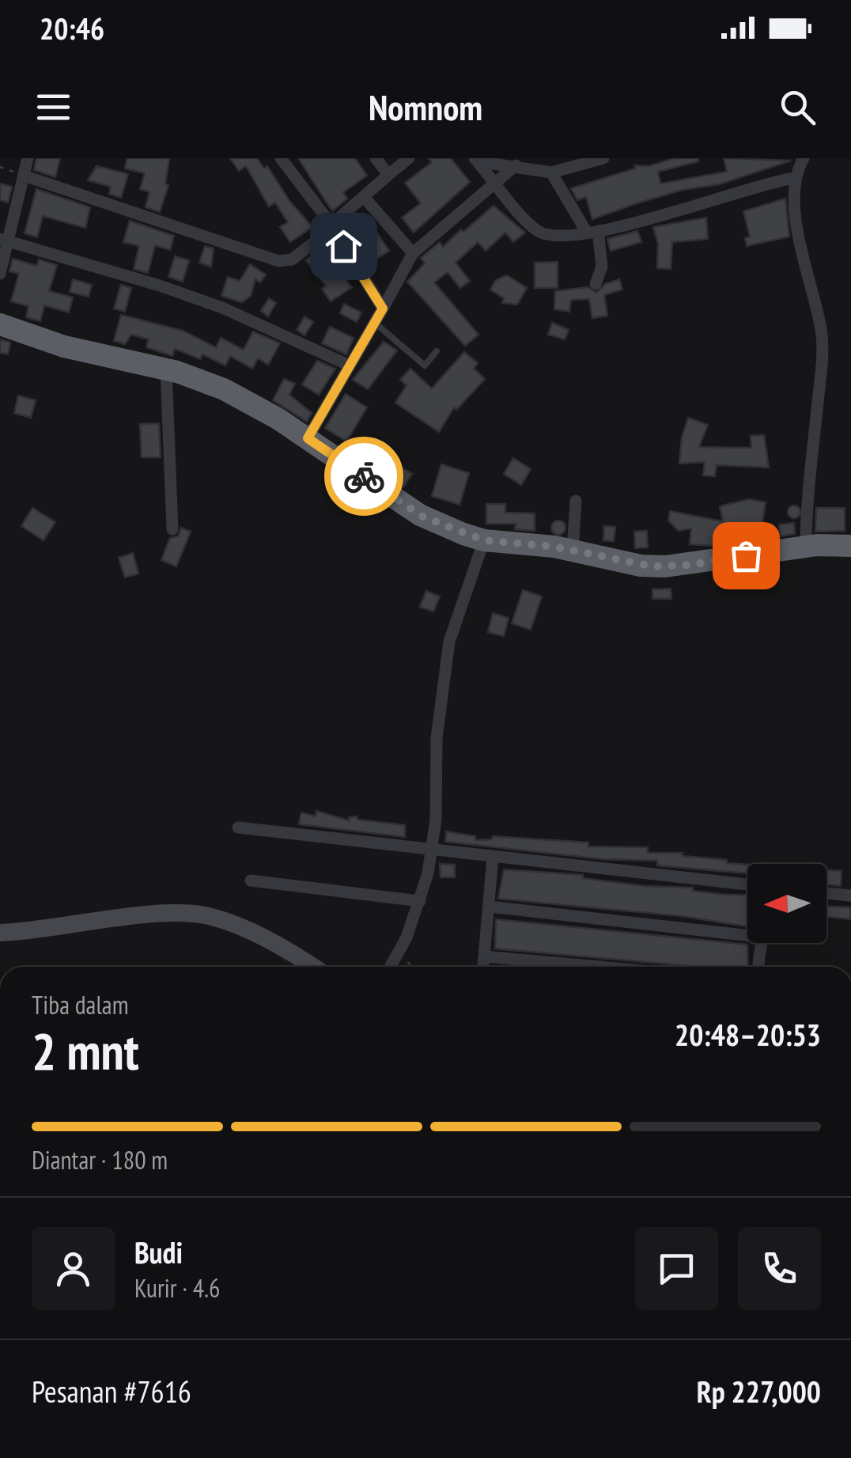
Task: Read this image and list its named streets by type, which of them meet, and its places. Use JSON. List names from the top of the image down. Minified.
{"north":"left","page":{"status":"20:46","header":"Nomnom","heading":["2 mnt","Tiba dalam","20:48–20:53"],"panel":["Budi","Kurir · 4.6","Pesanan #7616","Rp 227,000"],"bar":"Diantar · 180 m"}}
